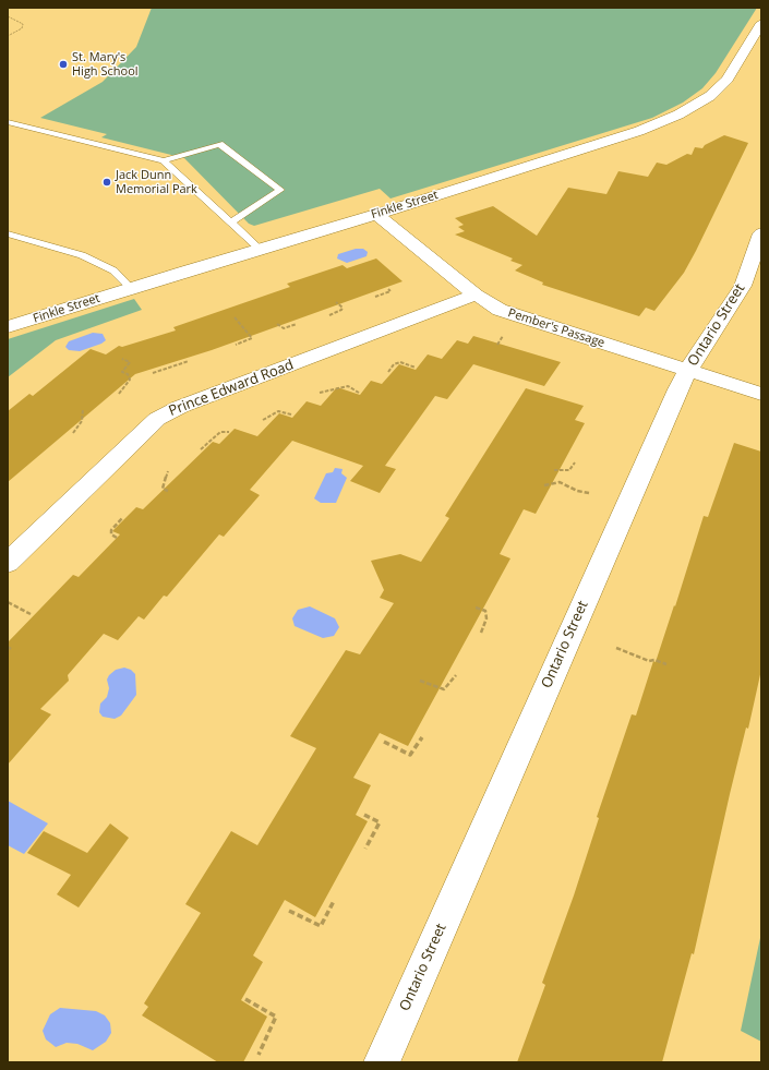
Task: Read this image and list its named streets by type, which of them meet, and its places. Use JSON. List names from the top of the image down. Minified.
{"streets":{"street":["Finkle Street","Ontario Street","Pember's Passage","Prince Edward Road"]},"crossings":[["Finkle Street","Pember's Passage"],["Ontario Street","Pember's Passage"],["Pember's Passage","Prince Edward Road"]],"places":["St. Mary's High School","Jack Dunn Memorial Park"]}
